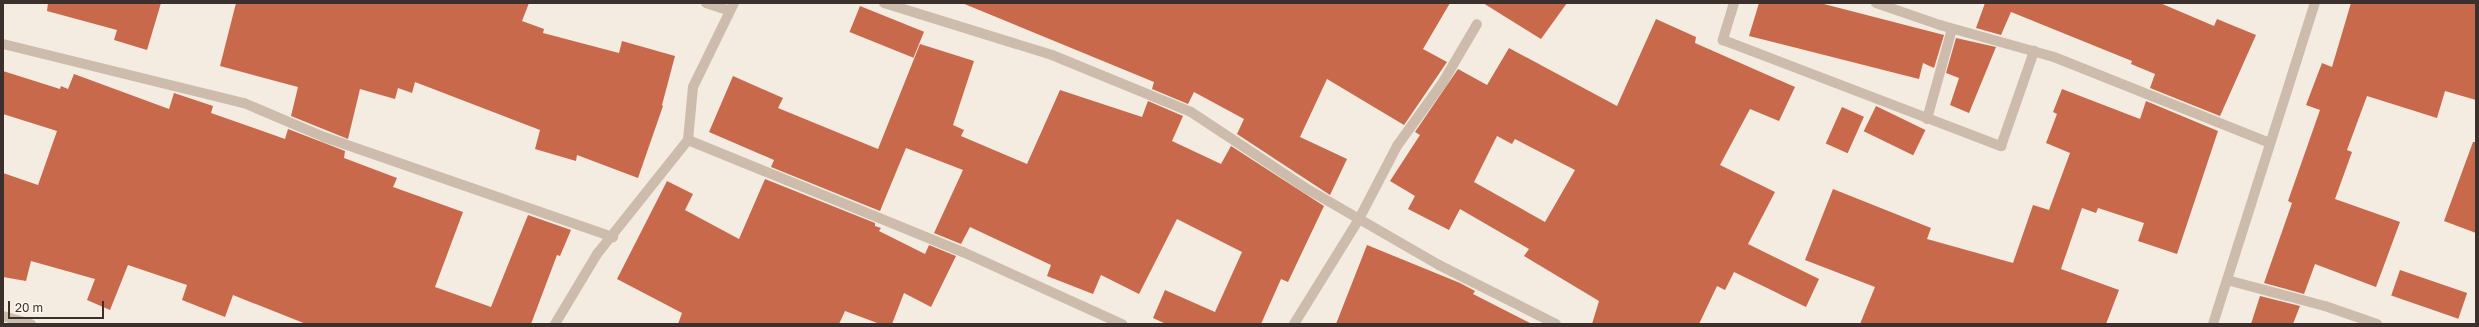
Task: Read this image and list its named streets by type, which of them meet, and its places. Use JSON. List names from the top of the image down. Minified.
{"scale_bar":"20 m"}
